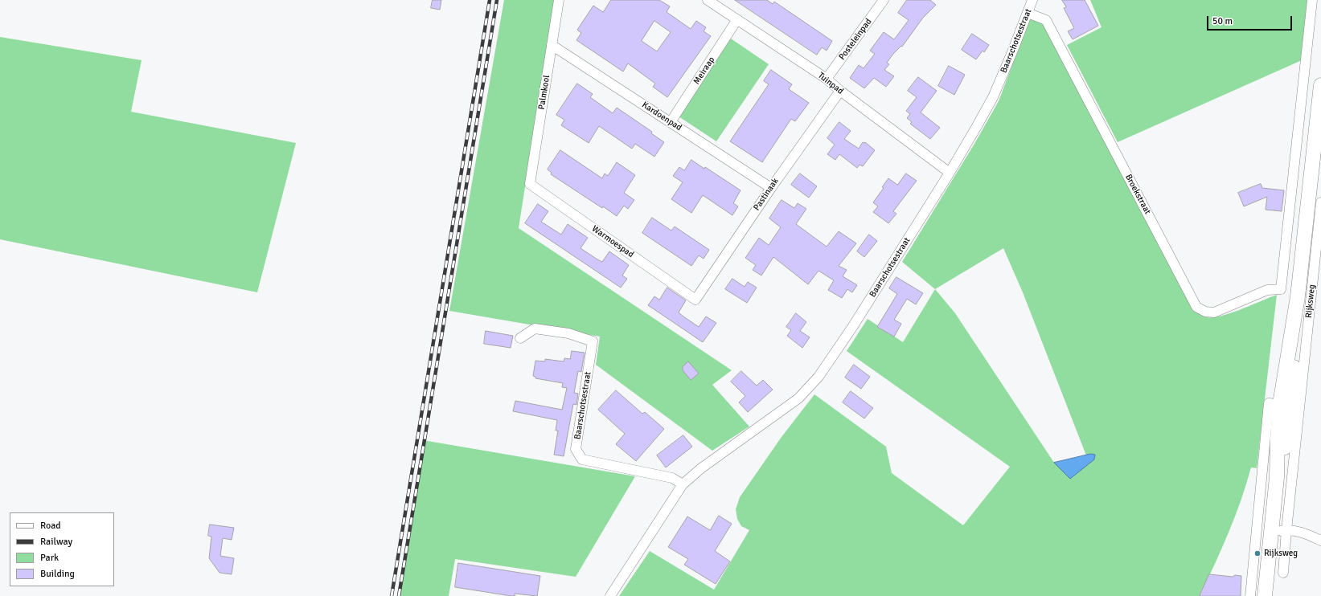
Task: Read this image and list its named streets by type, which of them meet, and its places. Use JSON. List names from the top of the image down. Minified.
{"streets":{"main road":["Rijksweg"],"street":["Posteleinpad","Baarschotsestraat","Meiraap","Tuinpad","Palmkool","Kardoenpad","Pastinaak","Broekstraat","Warmoespad"]},"crossings":[["Posteleinpad","Tuinpad"],["Baarschotsestraat","Tuinpad"],["Baarschotsestraat","Broekstraat"],["Meiraap","Tuinpad"],["Meiraap","Kardoenpad"],["Tuinpad","Pastinaak"],["Palmkool","Kardoenpad"],["Palmkool","Warmoespad"],["Kardoenpad","Pastinaak"],["Pastinaak","Warmoespad"]],"places":["Rijksweg"],"legend":["Road","Railway","Park","Building"],"scale_bar":"50 m"}
